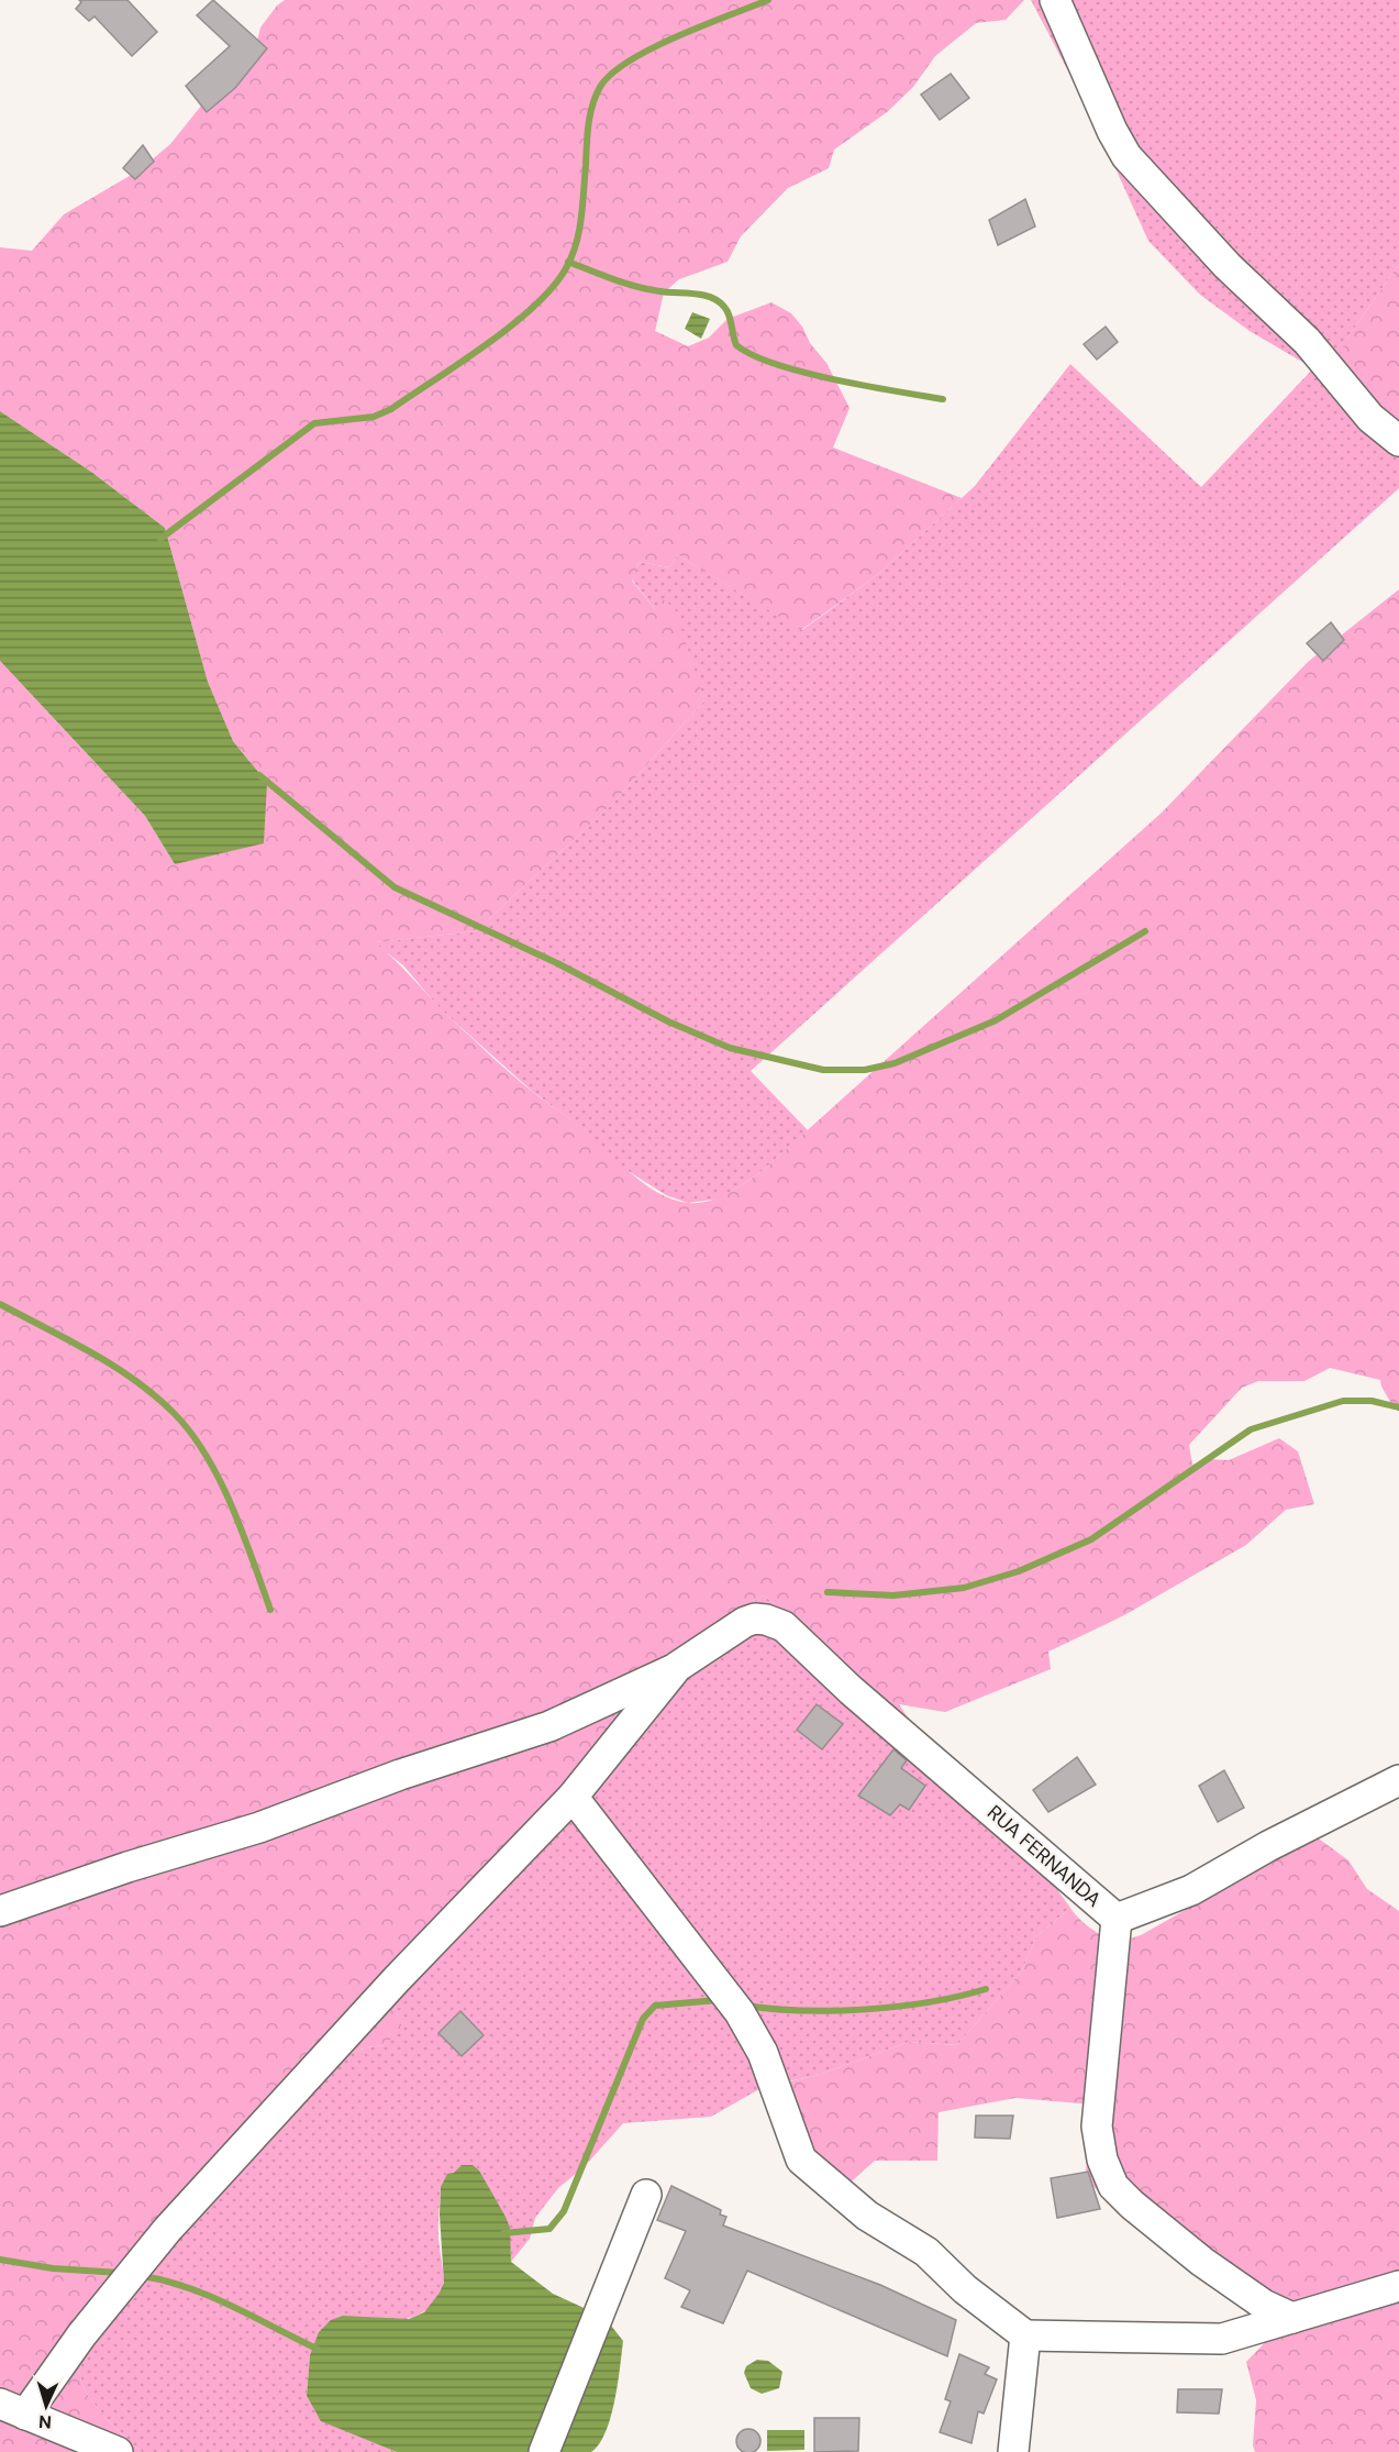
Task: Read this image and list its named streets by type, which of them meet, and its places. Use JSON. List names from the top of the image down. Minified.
{"streets":{"street":["RUA FERNANDA"]},"north":"bottom"}
